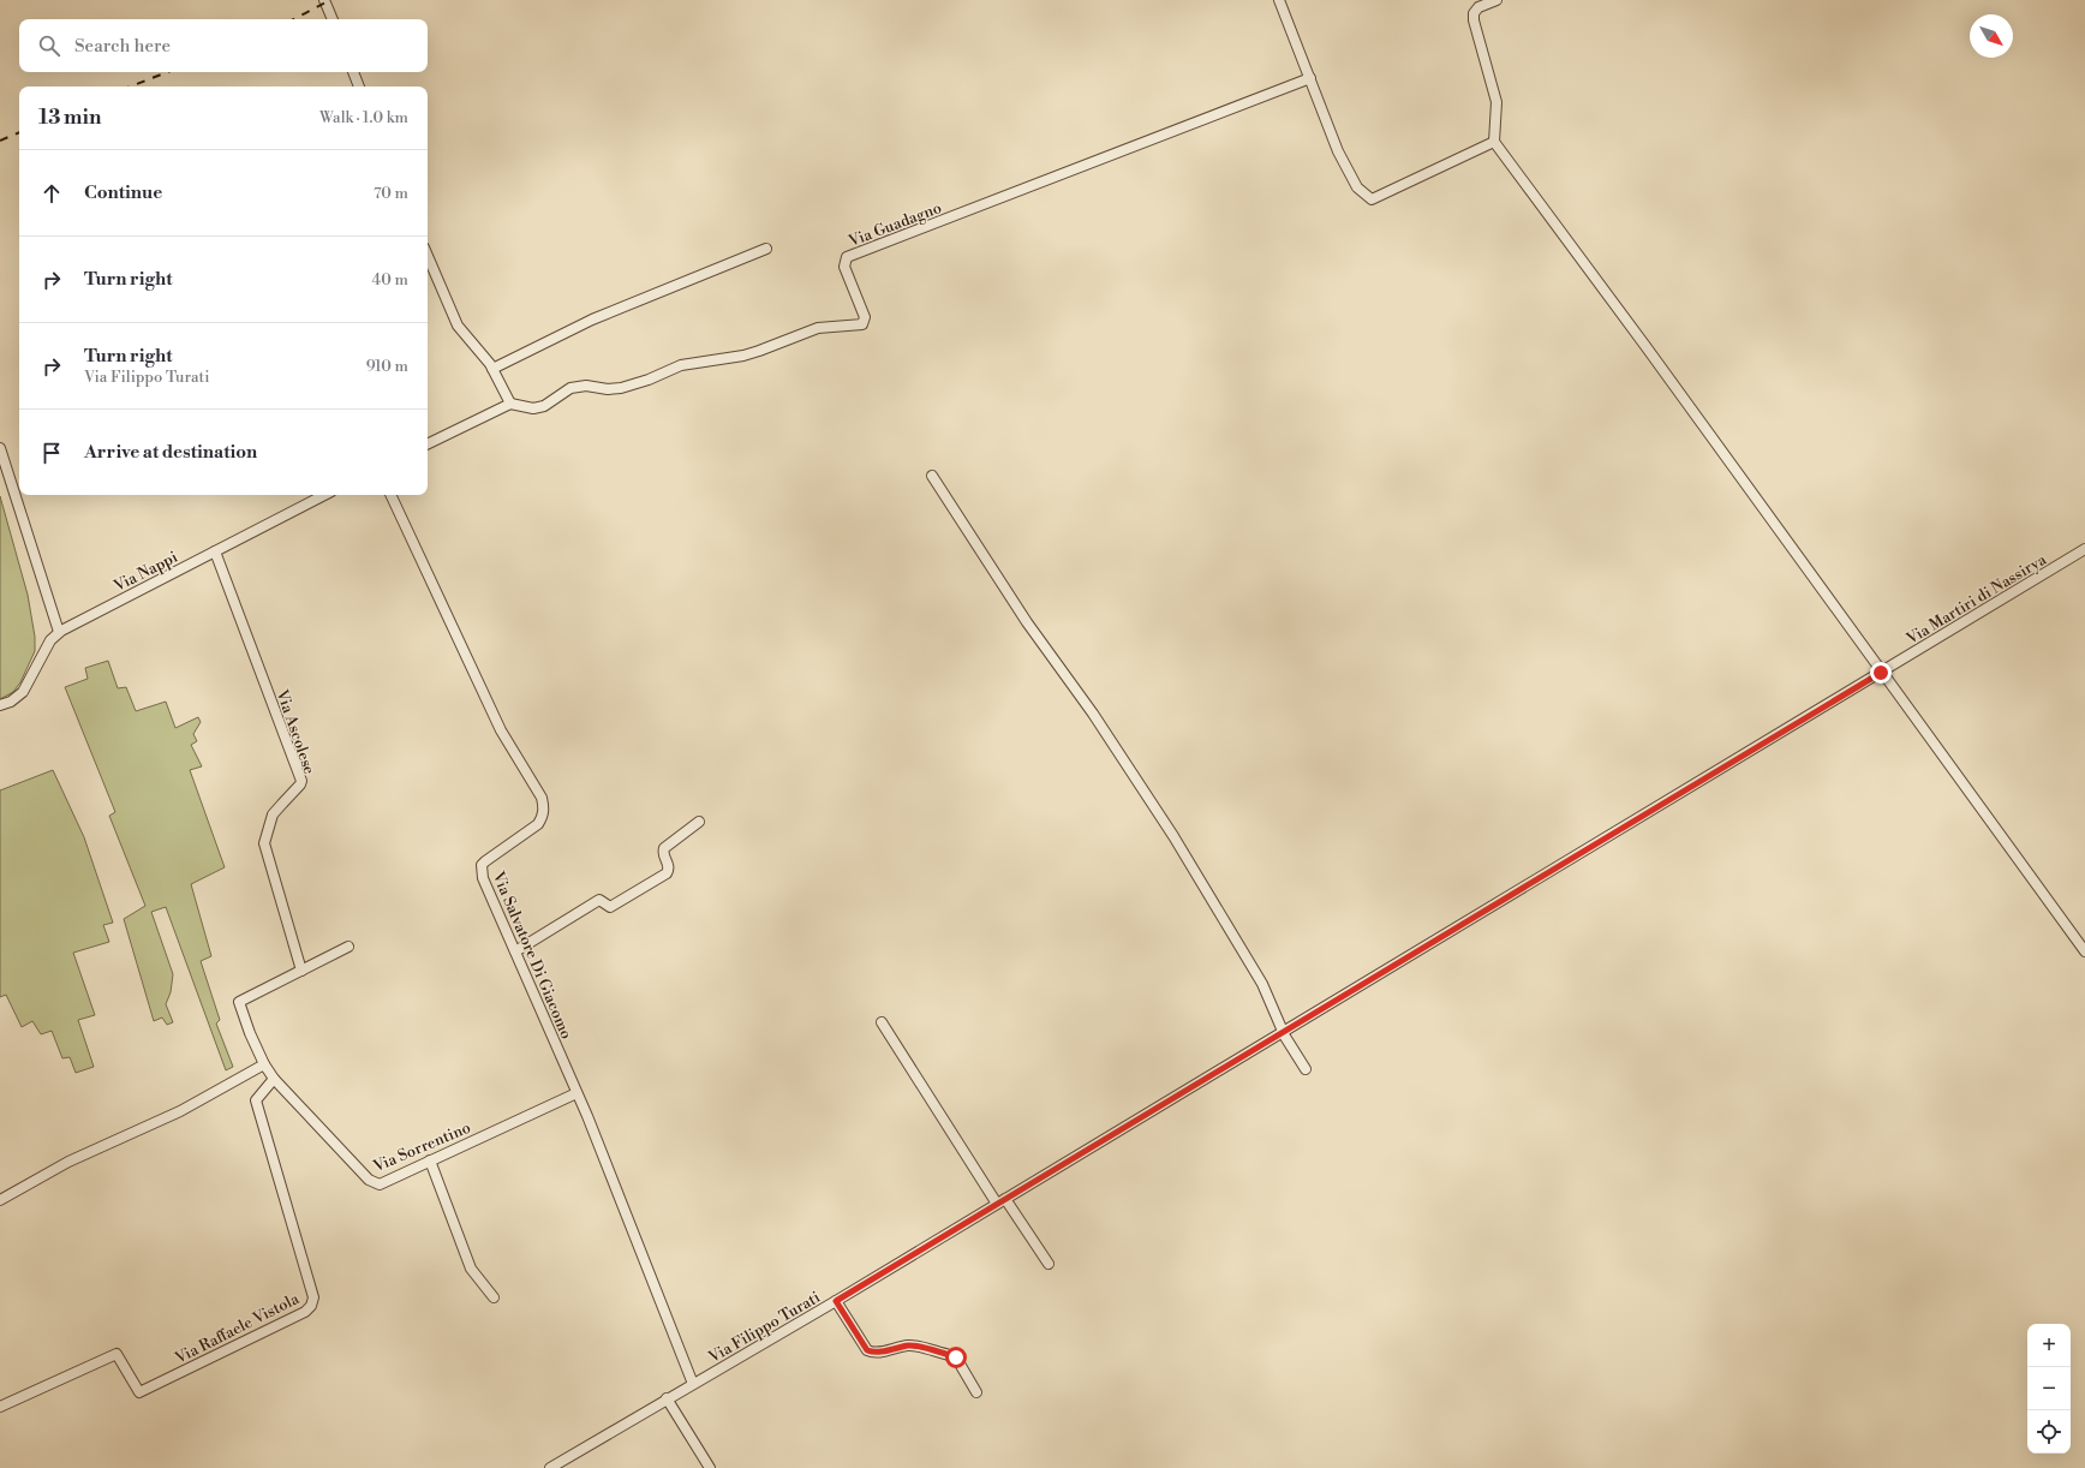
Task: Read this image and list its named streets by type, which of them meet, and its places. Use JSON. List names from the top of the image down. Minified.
{"streets":{"street":["Via Guadagno","Via Nappi","Via Martiri di Nassirya","Via Ascolese","Via Salvatore Di Giacomo","Via Sorrentino","Via Filippo Turati","Via Raffaele Vistola"]},"crossings":[["Via Nappi","Via Ascolese"],["Via Martiri di Nassirya","Via Filippo Turati"],["Via Ascolese","Via Sorrentino"],["Via Salvatore Di Giacomo","Via Sorrentino"],["Via Salvatore Di Giacomo","Via Filippo Turati"],["Via Sorrentino","Via Raffaele Vistola"]],"north":"bottom right","page":{"search":"Search here","heading":["13 min","Walk · 1.0 km"],"list":[["Continue","70 m"],["Turn right","40 m"],["Turn right","Via Filippo Turati","910 m"],"Arrive at destination"],"map_buttons":["+","−"]}}
